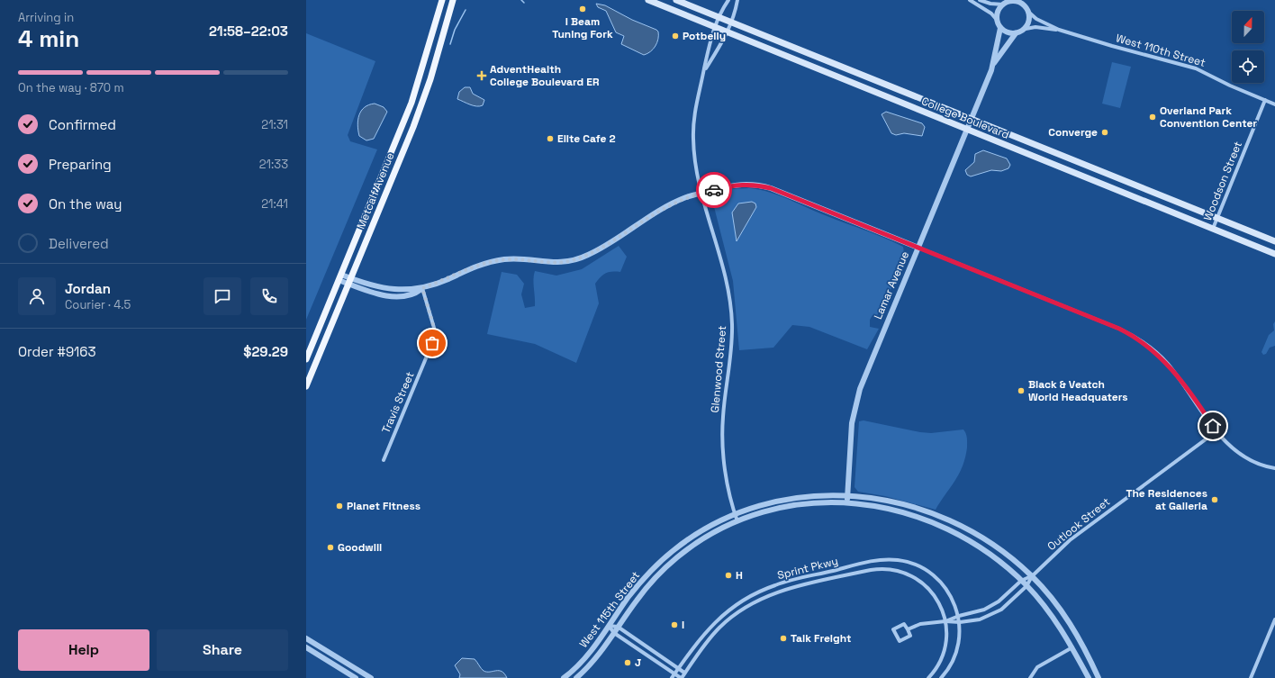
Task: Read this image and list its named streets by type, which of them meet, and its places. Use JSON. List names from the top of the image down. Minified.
{"streets":{"main road":["College Boulevard","Metcalf Avenue"],"street":["West 110th Street","Woodson Street","Lamar Avenue","Glenwood Street","Travis Street","Outlook Street","Sprint Pkwy","West 115th Street"]},"crossings":[["West 110th Street","Woodson Street"],["West 110th Street","Lamar Avenue"],["College Boulevard","Woodson Street"],["College Boulevard","Lamar Avenue"],["College Boulevard","Glenwood Street"],["Lamar Avenue","West 115th Street"],["Glenwood Street","West 115th Street"],["Outlook Street","West 115th Street"]],"places":{"other":["I Beam Tuning Fork","Potbelly","Overland Park Convention Center","Converge","Elite Cafe 2","Black & Veatch World Headquaters","The Residences at Galleria","Planet Fitness","Goodwill","H","I","Talk Freight","J"],"health":["AdventHealth College Boulevard ER"]},"north":"top","page":{"heading":["4 min","Arriving in","21:58–22:03"],"panel":["Jordan","Courier · 4.5","Order #9163","$29.29"],"bar":"On the way · 870 m","list":[["Confirmed","21:31"],["Preparing","21:33"],["On the way","21:41"],"Delivered"],"buttons":["Help","Share"]}}
